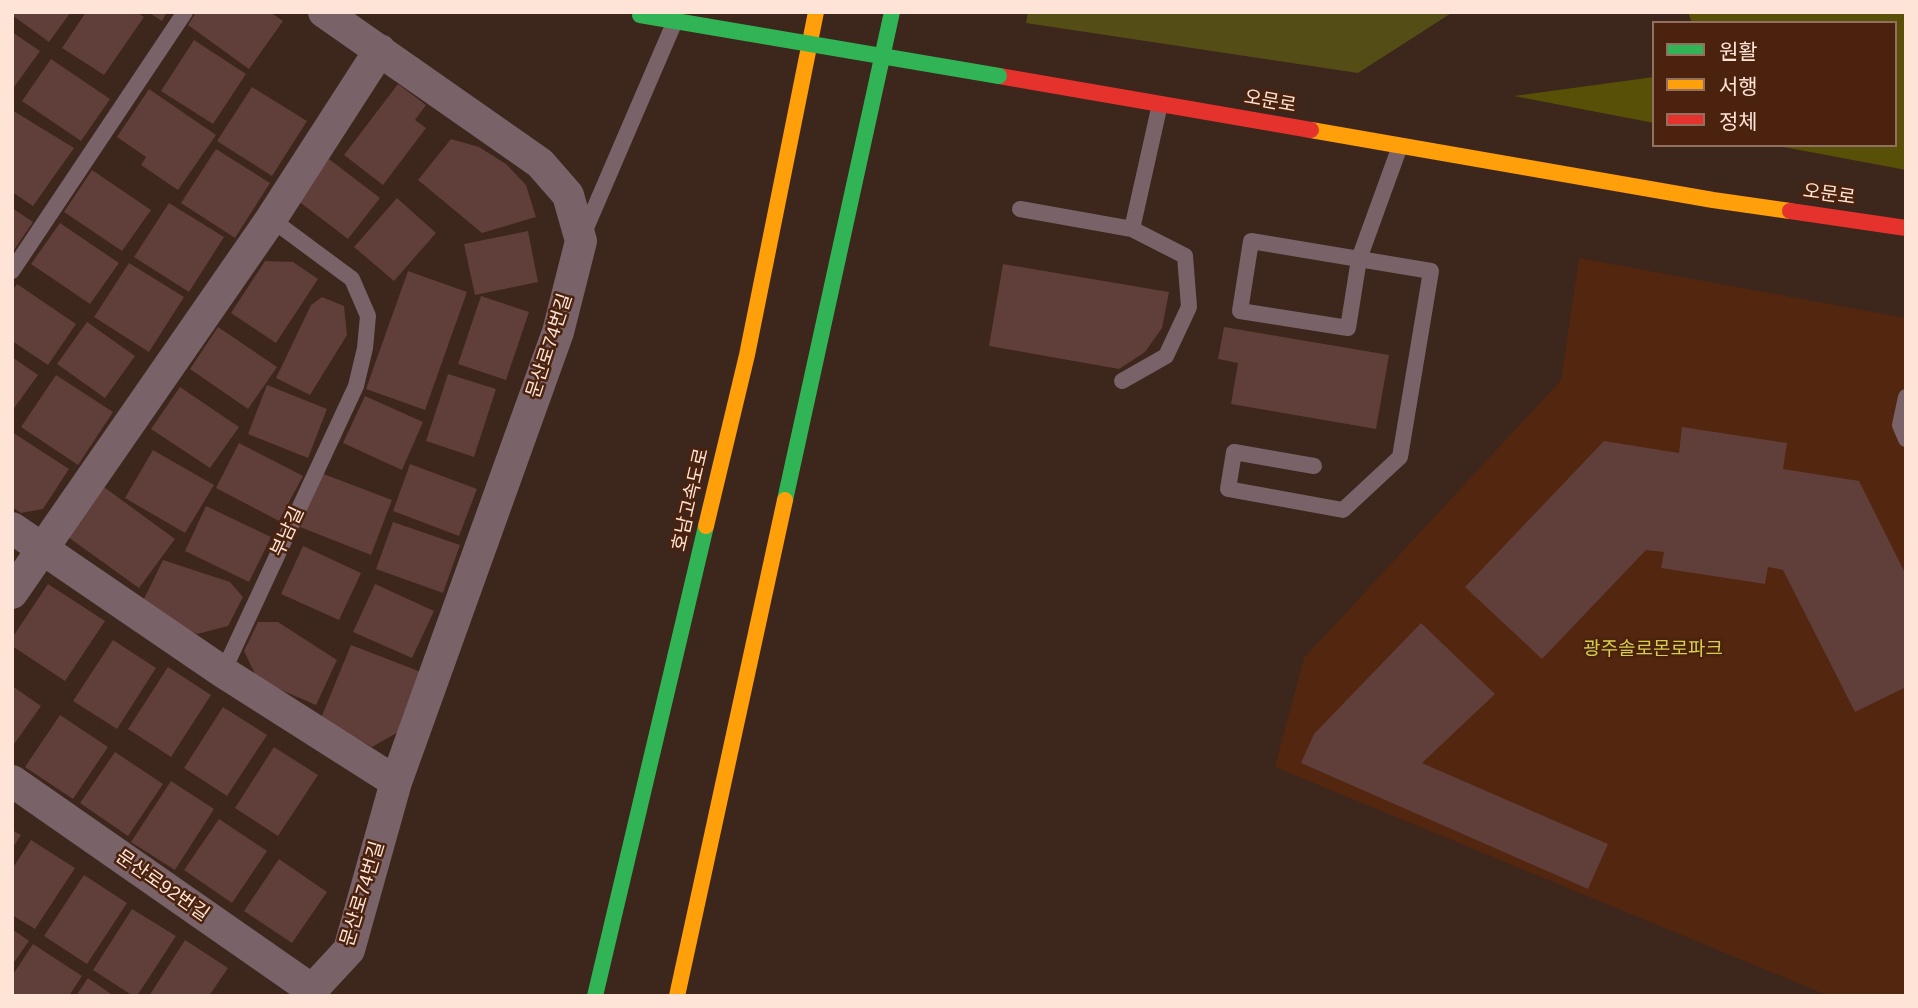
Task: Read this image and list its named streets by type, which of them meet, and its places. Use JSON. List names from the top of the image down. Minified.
{"streets":{"main road":["오문로","호남고속도로"],"street":["문산로74번길","문산로92번길"],"lane":["부남길"]},"crossings":[["문산로74번길","문산로92번길"]],"parks":["광주솔로몬로파크"],"legend":["원활","서행","정체"]}
